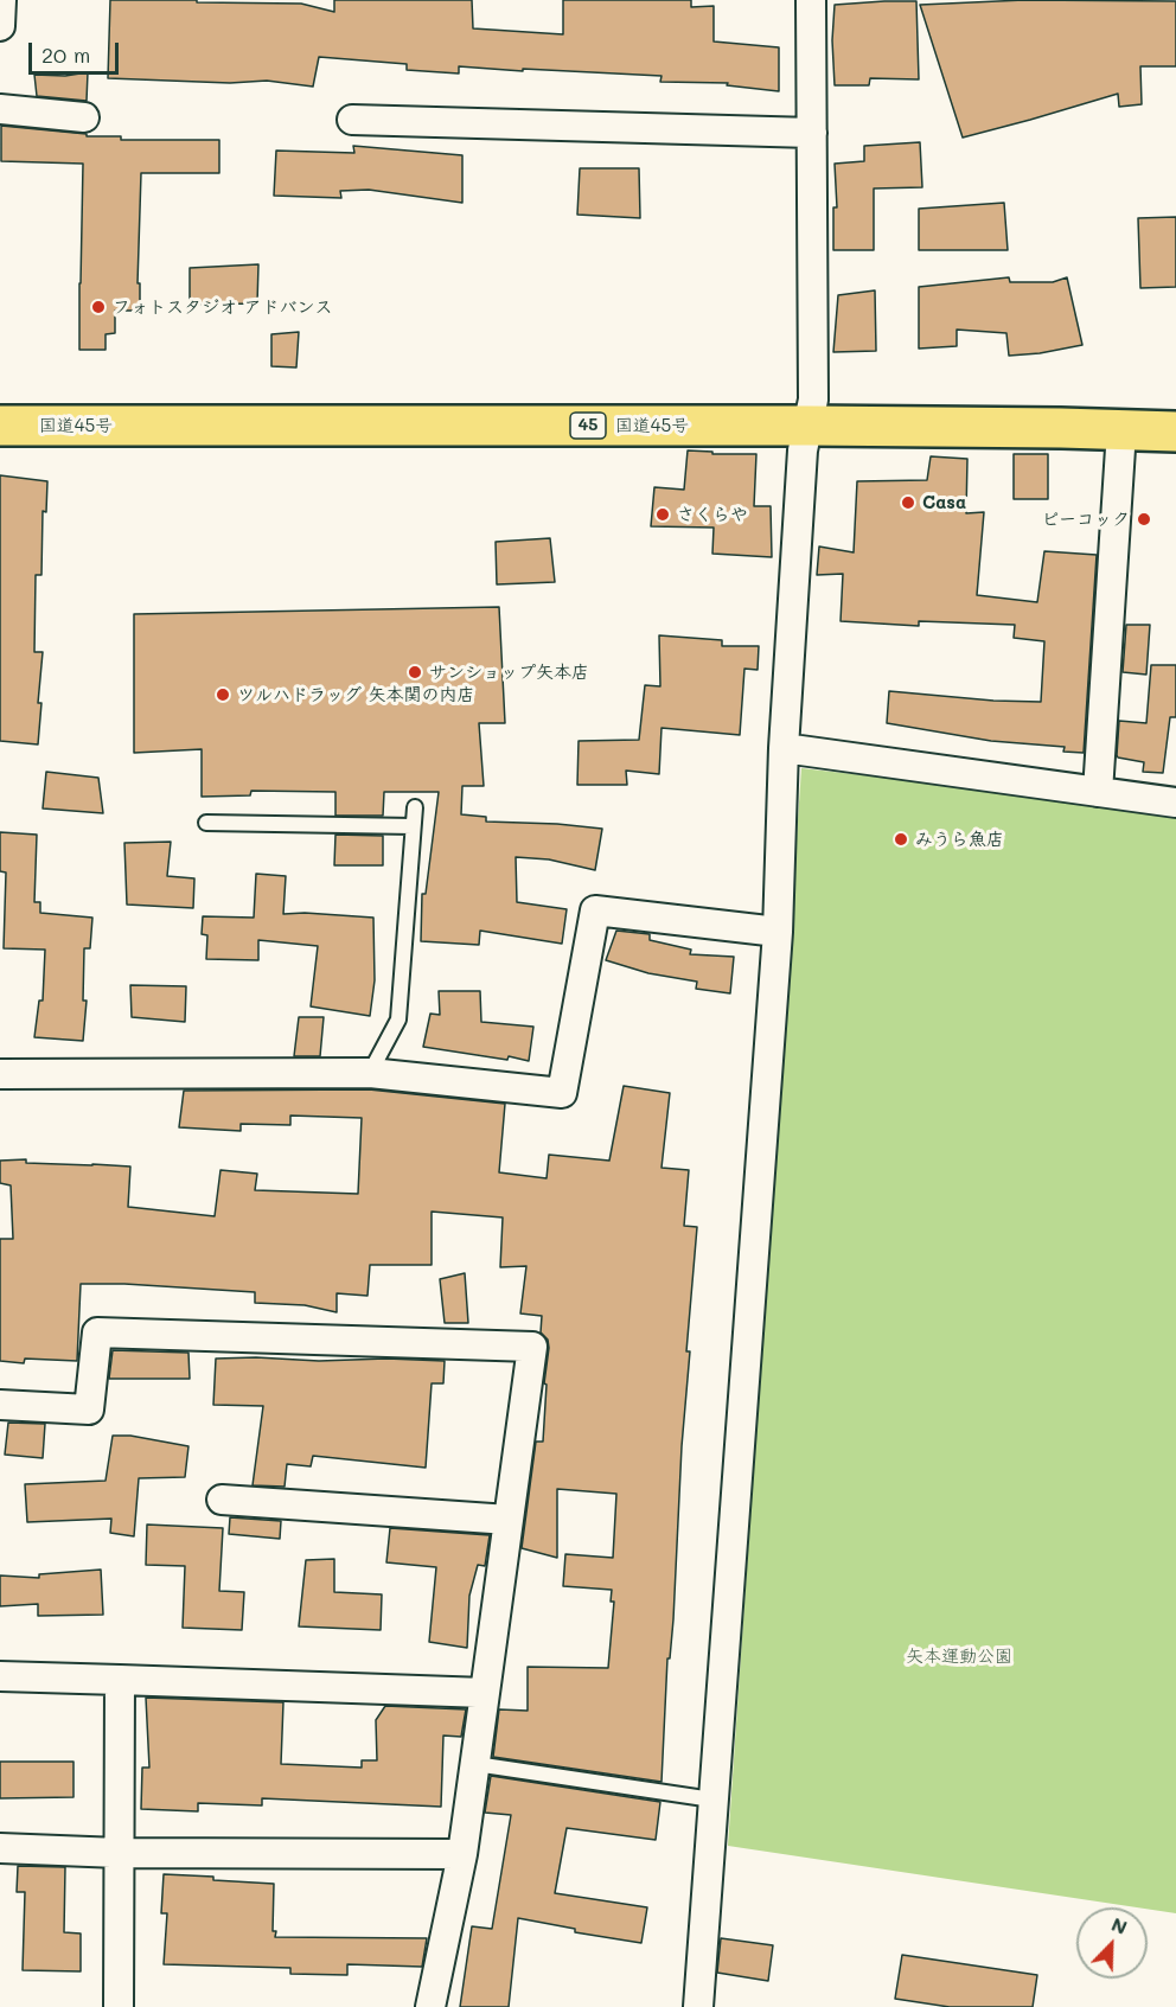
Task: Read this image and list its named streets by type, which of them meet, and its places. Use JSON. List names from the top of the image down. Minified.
{"streets":{"highway":["国道45号","45"]},"parks":["矢本運動公園"],"places":["フォトスタジオ アドバンス","Casa","さくらや","ピーコック","サンショップ矢本店","ツルハドラッグ 矢本関の内店","みうら魚店"],"scale_bar":"20 m","north":"top right"}
